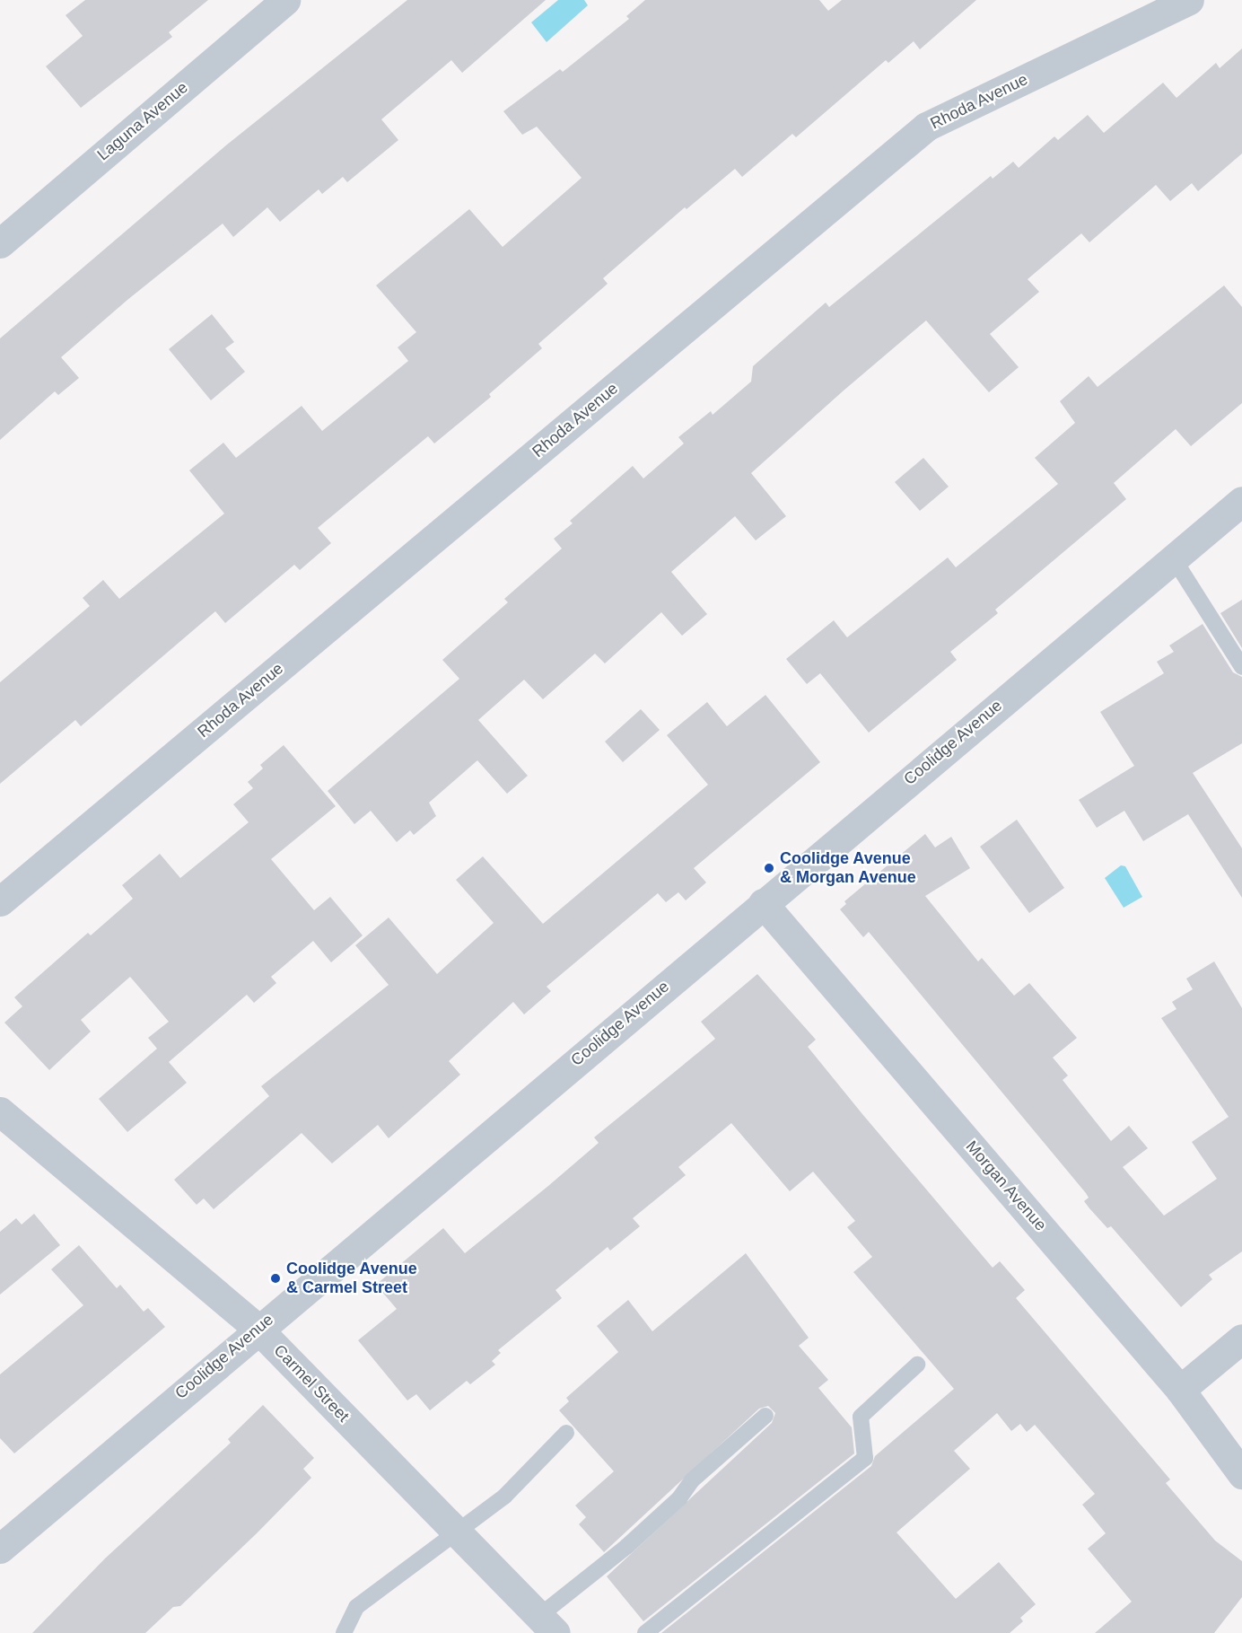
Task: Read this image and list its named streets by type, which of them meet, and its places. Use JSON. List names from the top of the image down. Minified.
{"streets":{"street":["Rhoda Avenue","Laguna Avenue","Coolidge Avenue","Morgan Avenue","Carmel Street"]},"crossings":[["Coolidge Avenue","Morgan Avenue"],["Coolidge Avenue","Carmel Street"]],"places":["Coolidge Avenue & Morgan Avenue","Coolidge Avenue & Carmel Street"]}
